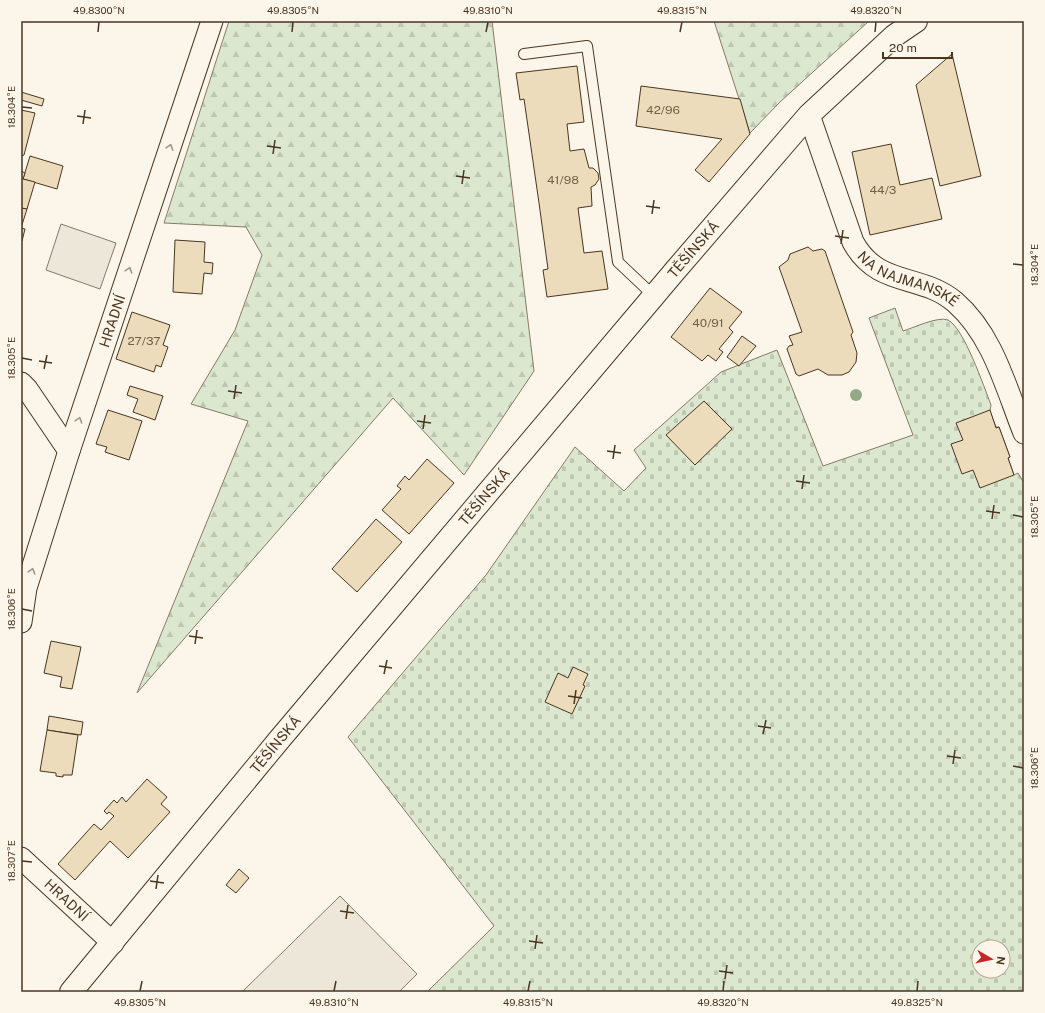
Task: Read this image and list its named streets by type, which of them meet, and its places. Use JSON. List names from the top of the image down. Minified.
{"streets":{"main road":["TĚŠÍNSKÁ"],"street":["NA NAJMANSKÉ","HRADNÍ"]},"crossings":[["TĚŠÍNSKÁ","NA NAJMANSKÉ"],["TĚŠÍNSKÁ","HRADNÍ"]],"one_way":["HRADNÍ"],"house_numbers":["42/96","41/98","44/3","40/91","27/37"],"scale_bar":"20 m","north":"right","coordinates":["49.8300°N","49.8305°N","49.8310°N","49.8315°N","49.8320°N","18.304°E","18.305°E","18.306°E","18.307°E","49.8325°N"]}
